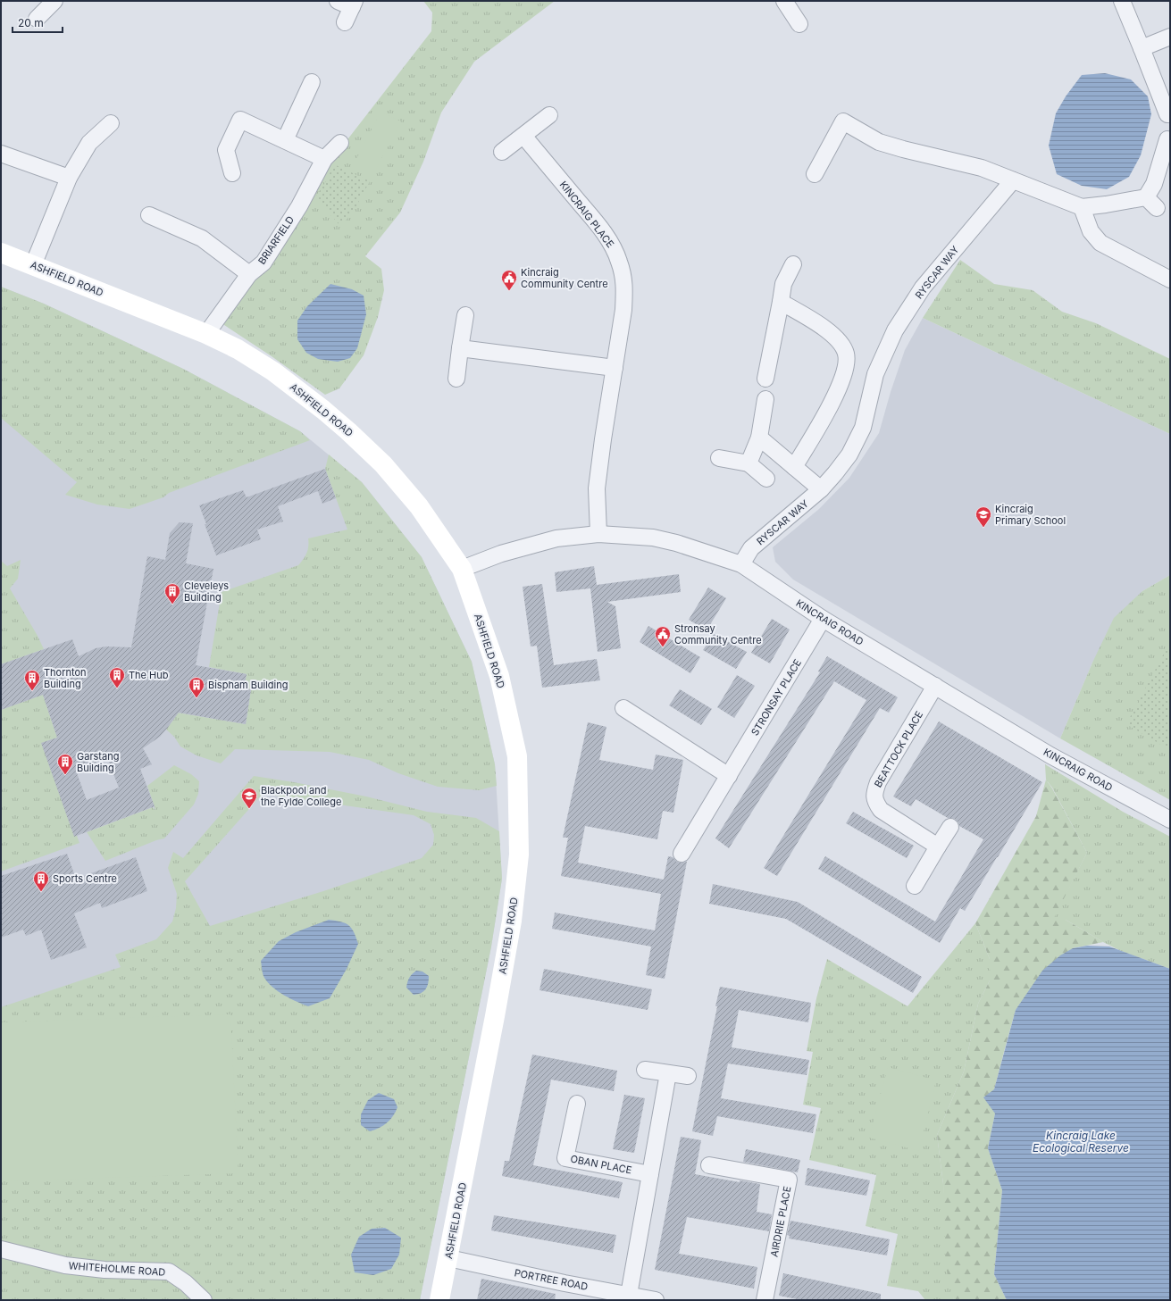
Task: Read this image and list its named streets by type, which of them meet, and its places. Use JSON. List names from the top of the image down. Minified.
{"streets":{"street":["KINCRAIG PLACE","BRIARFIELD","RYSCAR WAY","ASHFIELD ROAD","KINCRAIG ROAD","STRONSAY PLACE","BEATTOCK PLACE","OBAN PLACE","AIRDRIE PLACE","WHITEHOLME ROAD","PORTREE ROAD"]},"crossings":[["KINCRAIG PLACE","KINCRAIG ROAD"],["BRIARFIELD","ASHFIELD ROAD"],["RYSCAR WAY","KINCRAIG ROAD"],["ASHFIELD ROAD","KINCRAIG ROAD"],["ASHFIELD ROAD","PORTREE ROAD"],["KINCRAIG ROAD","STRONSAY PLACE"],["KINCRAIG ROAD","BEATTOCK PLACE"]],"water":["Kincraig Lake Ecological Reserve"],"places":{"public building":["Kincraig Community Centre","Stronsay Community Centre"],"school or university":["Kincraig Primary School","Blackpool and the Fylde College"],"building":["Cleveleys Building","The Hub","Thornton Building","Bispham Building","Garstang Building","Sports Centre"]},"scale_bar":"20 m"}
